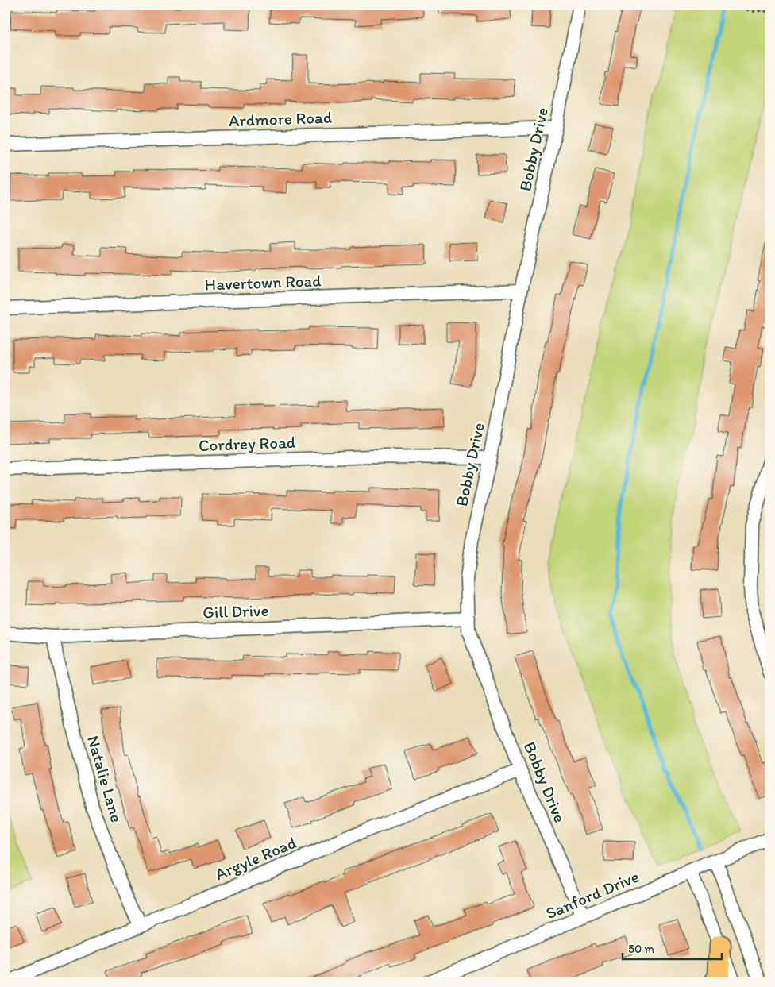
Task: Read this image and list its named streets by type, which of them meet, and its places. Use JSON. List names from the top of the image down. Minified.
{"streets":{"street":["Ardmore Road","Bobby Drive","Havertown Road","Cordrey Road","Gill Drive","Natalie Lane","Argyle Road","Sanford Drive"]},"crossings":[["Ardmore Road","Bobby Drive"],["Bobby Drive","Havertown Road"],["Bobby Drive","Cordrey Road"],["Bobby Drive","Gill Drive"],["Bobby Drive","Argyle Road"],["Bobby Drive","Sanford Drive"],["Gill Drive","Natalie Lane"],["Natalie Lane","Argyle Road"]],"scale_bar":"50 m"}
